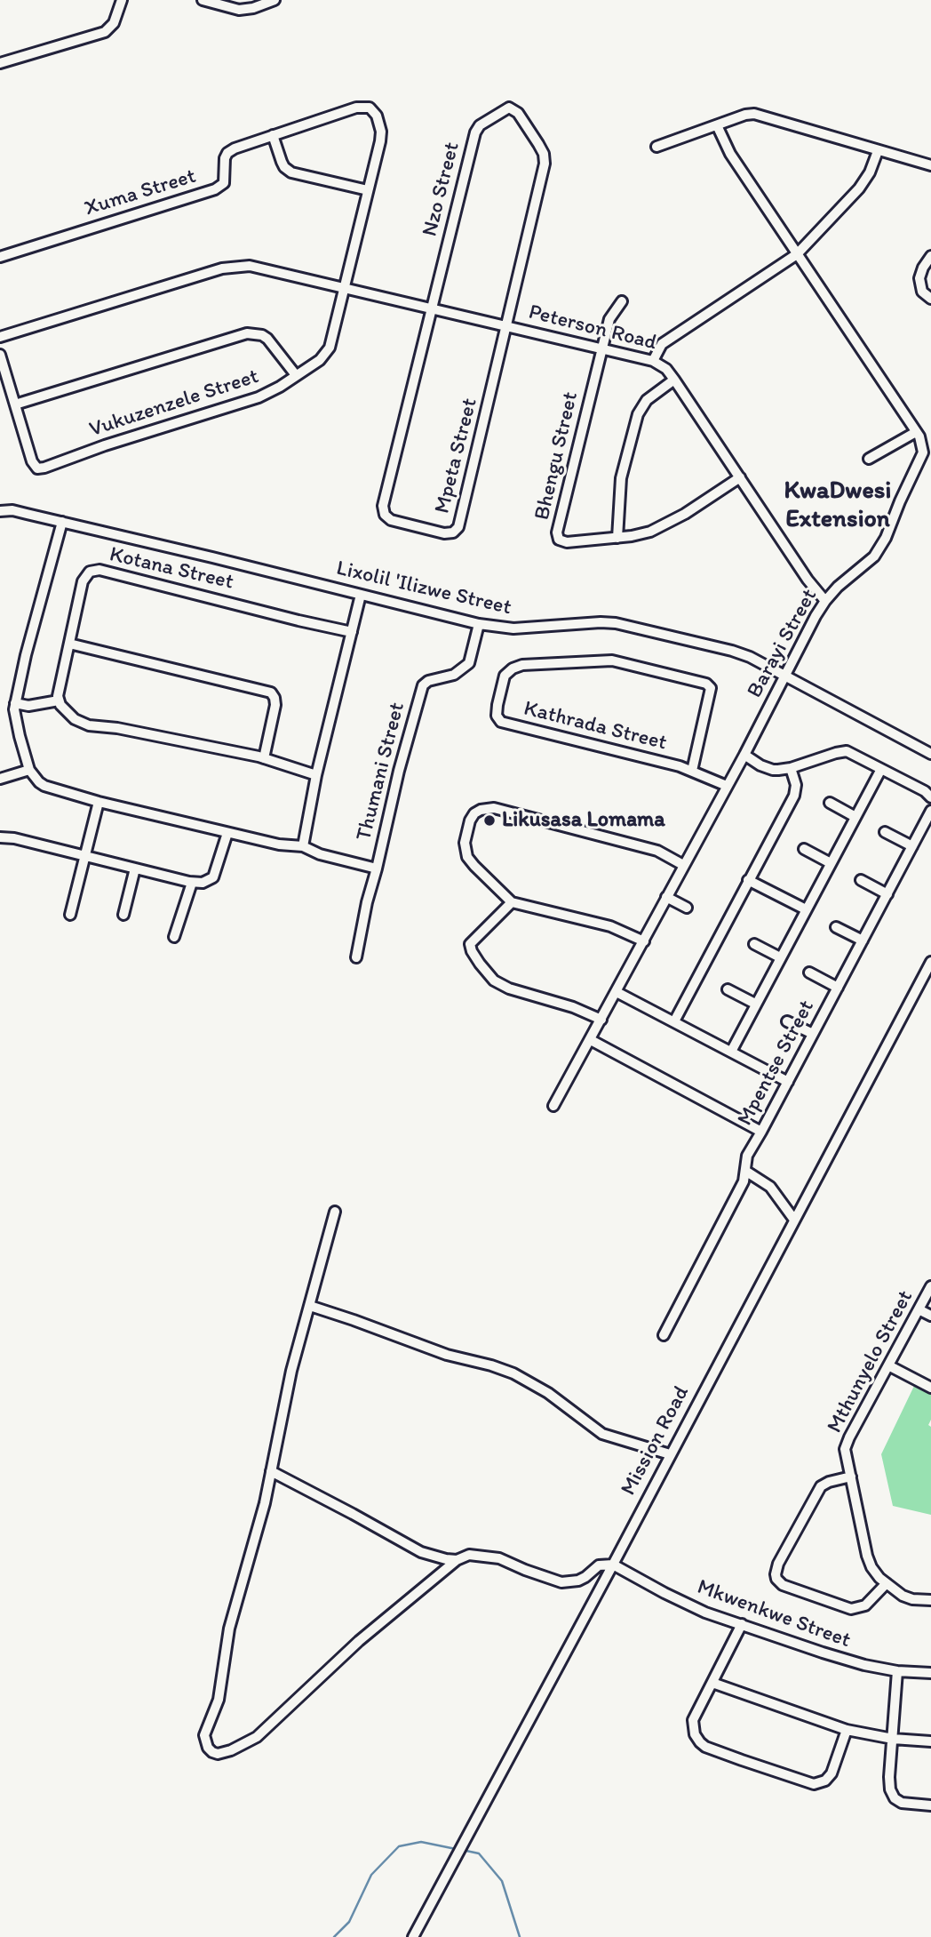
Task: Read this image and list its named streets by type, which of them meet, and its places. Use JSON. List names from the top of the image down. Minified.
{"streets":{"street":["Nzo Street","Xuma Street","Peterson Road","Vukuzenzele Street","Mpeta Street","Bhengu Street","Kotana Street","Lixolil 'Ilizwe Street","Barayi Street","Kathrada Street","Thumani Street","Mpentse Street","Mthunyelo Street","Mission Road","Mkwenkwe Street"]},"crossings":[["Nzo Street","Peterson Road"],["Nzo Street","Mpeta Street"],["Xuma Street","Vukuzenzele Street"],["Peterson Road","Vukuzenzele Street"],["Peterson Road","Mpeta Street"],["Peterson Road","Bhengu Street"],["Peterson Road","Barayi Street"],["Lixolil 'Ilizwe Street","Barayi Street"],["Lixolil 'Ilizwe Street","Thumani Street"],["Barayi Street","Kathrada Street"],["Mission Road","Mkwenkwe Street"]],"districts":["KwaDwesi Extension"],"places":["Likusasa Lomama"]}
